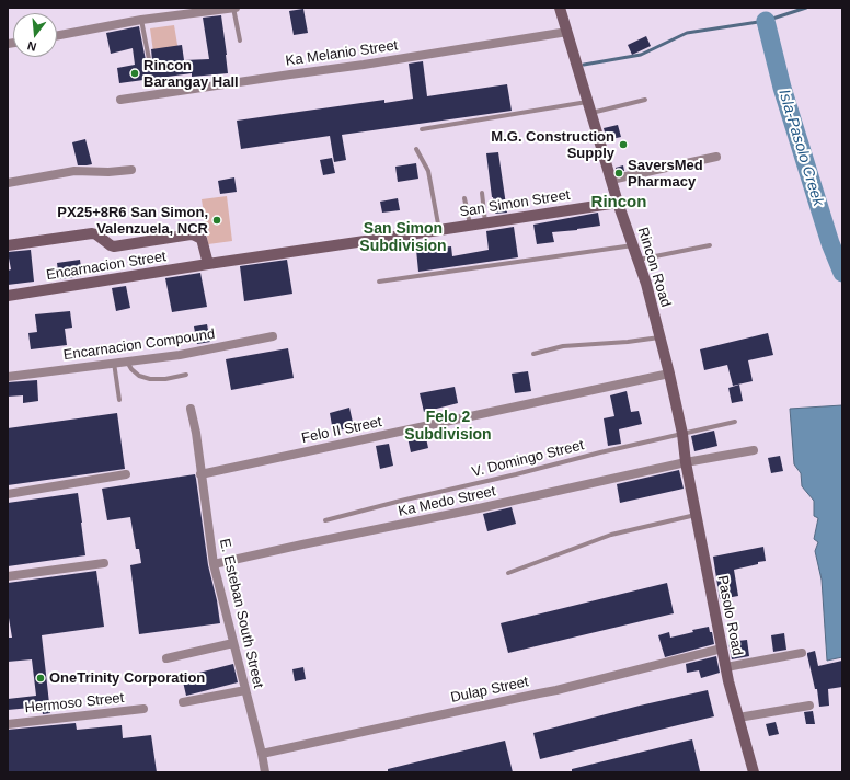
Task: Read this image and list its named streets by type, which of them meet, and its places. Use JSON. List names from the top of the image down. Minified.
{"streets":{"street":["Ka Melanio Street","San Simon Street","Encarnacion Street","Rincon Road","Encarnacion Compound","Felo II Street","Ka Medo Street","E. Esteban South Street","Pasolo Road","Dulap Street","Hermoso Street"],"lane":["V. Domingo Street"]},"crossings":[["Ka Melanio Street","Rincon Road"],["San Simon Street","Encarnacion Street"],["San Simon Street","Rincon Road"],["Rincon Road","Felo II Street"],["Rincon Road","V. Domingo Street"],["Rincon Road","Ka Medo Street"],["Rincon Road","Pasolo Road"],["Felo II Street","E. Esteban South Street"],["Ka Medo Street","E. Esteban South Street"],["Ka Medo Street","Pasolo Road"],["E. Esteban South Street","Dulap Street"],["Pasolo Road","Dulap Street"]],"districts":["Rincon","San Simon Subdivision","Felo 2 Subdivision"],"water":["Isla-Pasolo Creek"],"places":["Rincon Barangay Hall","M.G. Construction Supply","SaversMed Pharmacy","PX25+8R6 San Simon, Valenzuela, NCR","OneTrinity Corporation"],"north":"bottom"}
